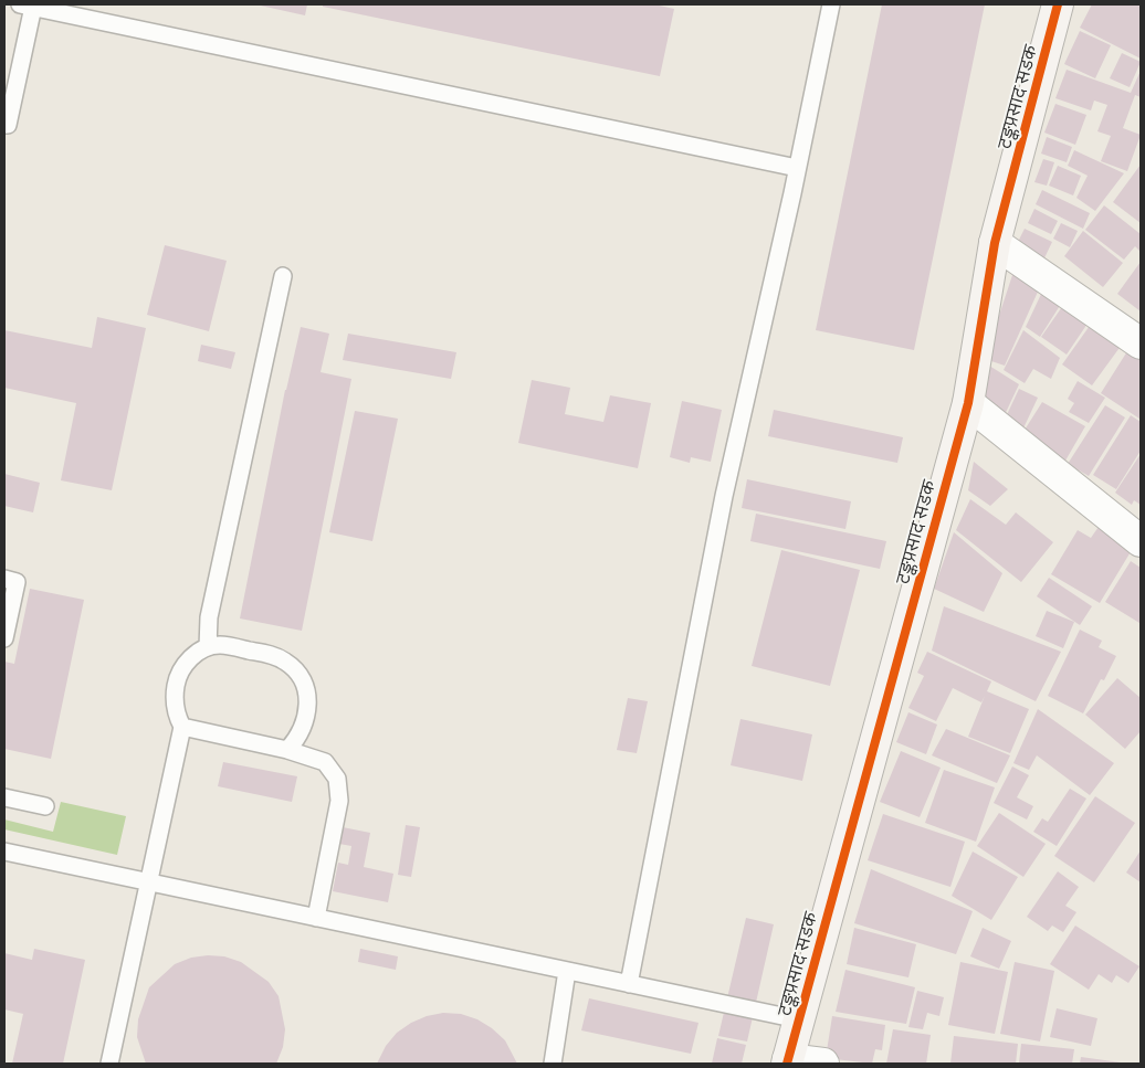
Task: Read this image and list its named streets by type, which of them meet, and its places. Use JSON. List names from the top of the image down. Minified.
{"streets":{"street":["टङ्कप्रसाद सडक"]}}
